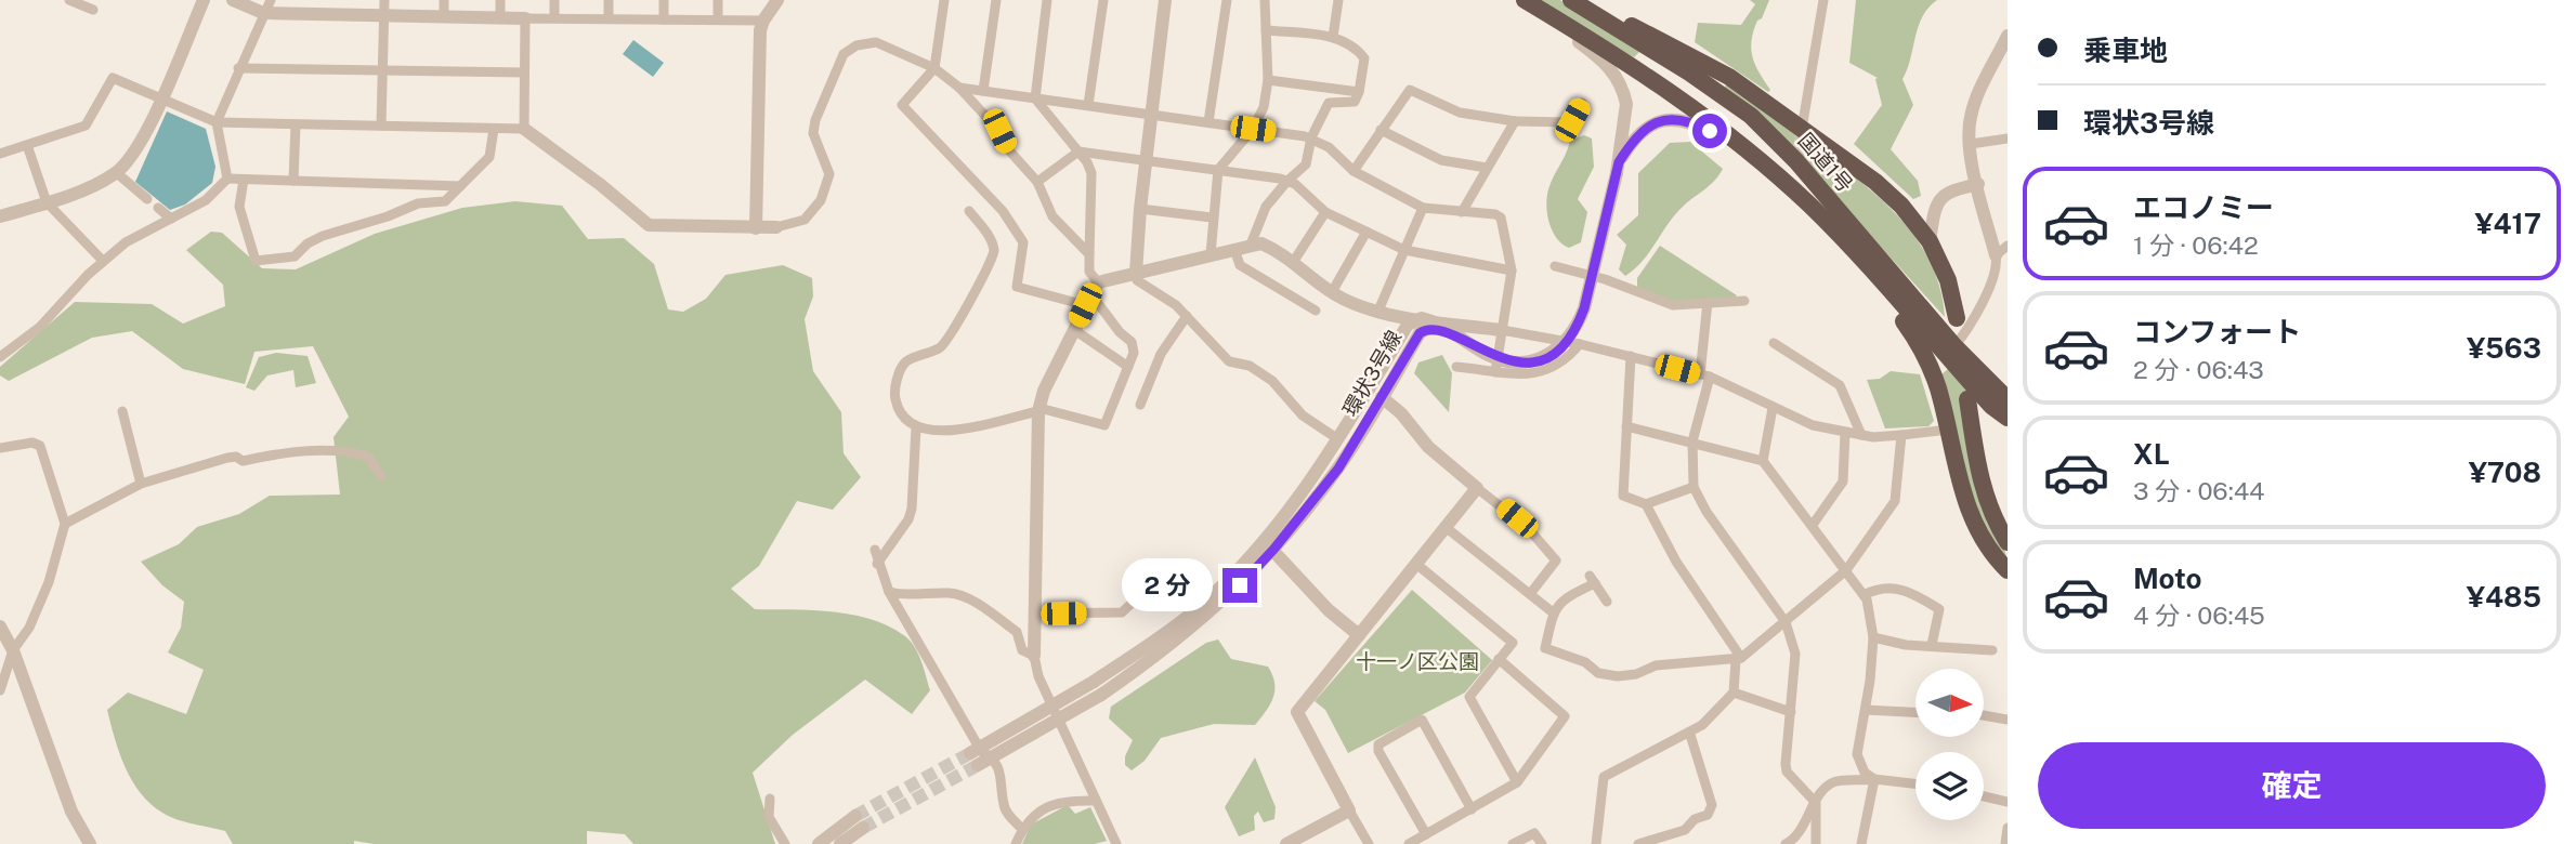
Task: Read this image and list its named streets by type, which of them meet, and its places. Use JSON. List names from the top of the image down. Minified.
{"streets":{"highway":["国道1号"],"street":["環状3号線"]},"parks":["十一ノ区公園"],"north":"right","page":{"banner":["乗車地","環状3号線"],"list":[{"name":"エコノミー","note":"1 分 · 06:42","value":"¥417"},{"name":"コンフォート","note":"2 分 · 06:43","value":"¥563"},{"name":"XL","note":"3 分 · 06:44","value":"¥708"},{"name":"Moto","note":"4 分 · 06:45","value":"¥485"}],"bubble":"2 分","buttons":"確定"}}
